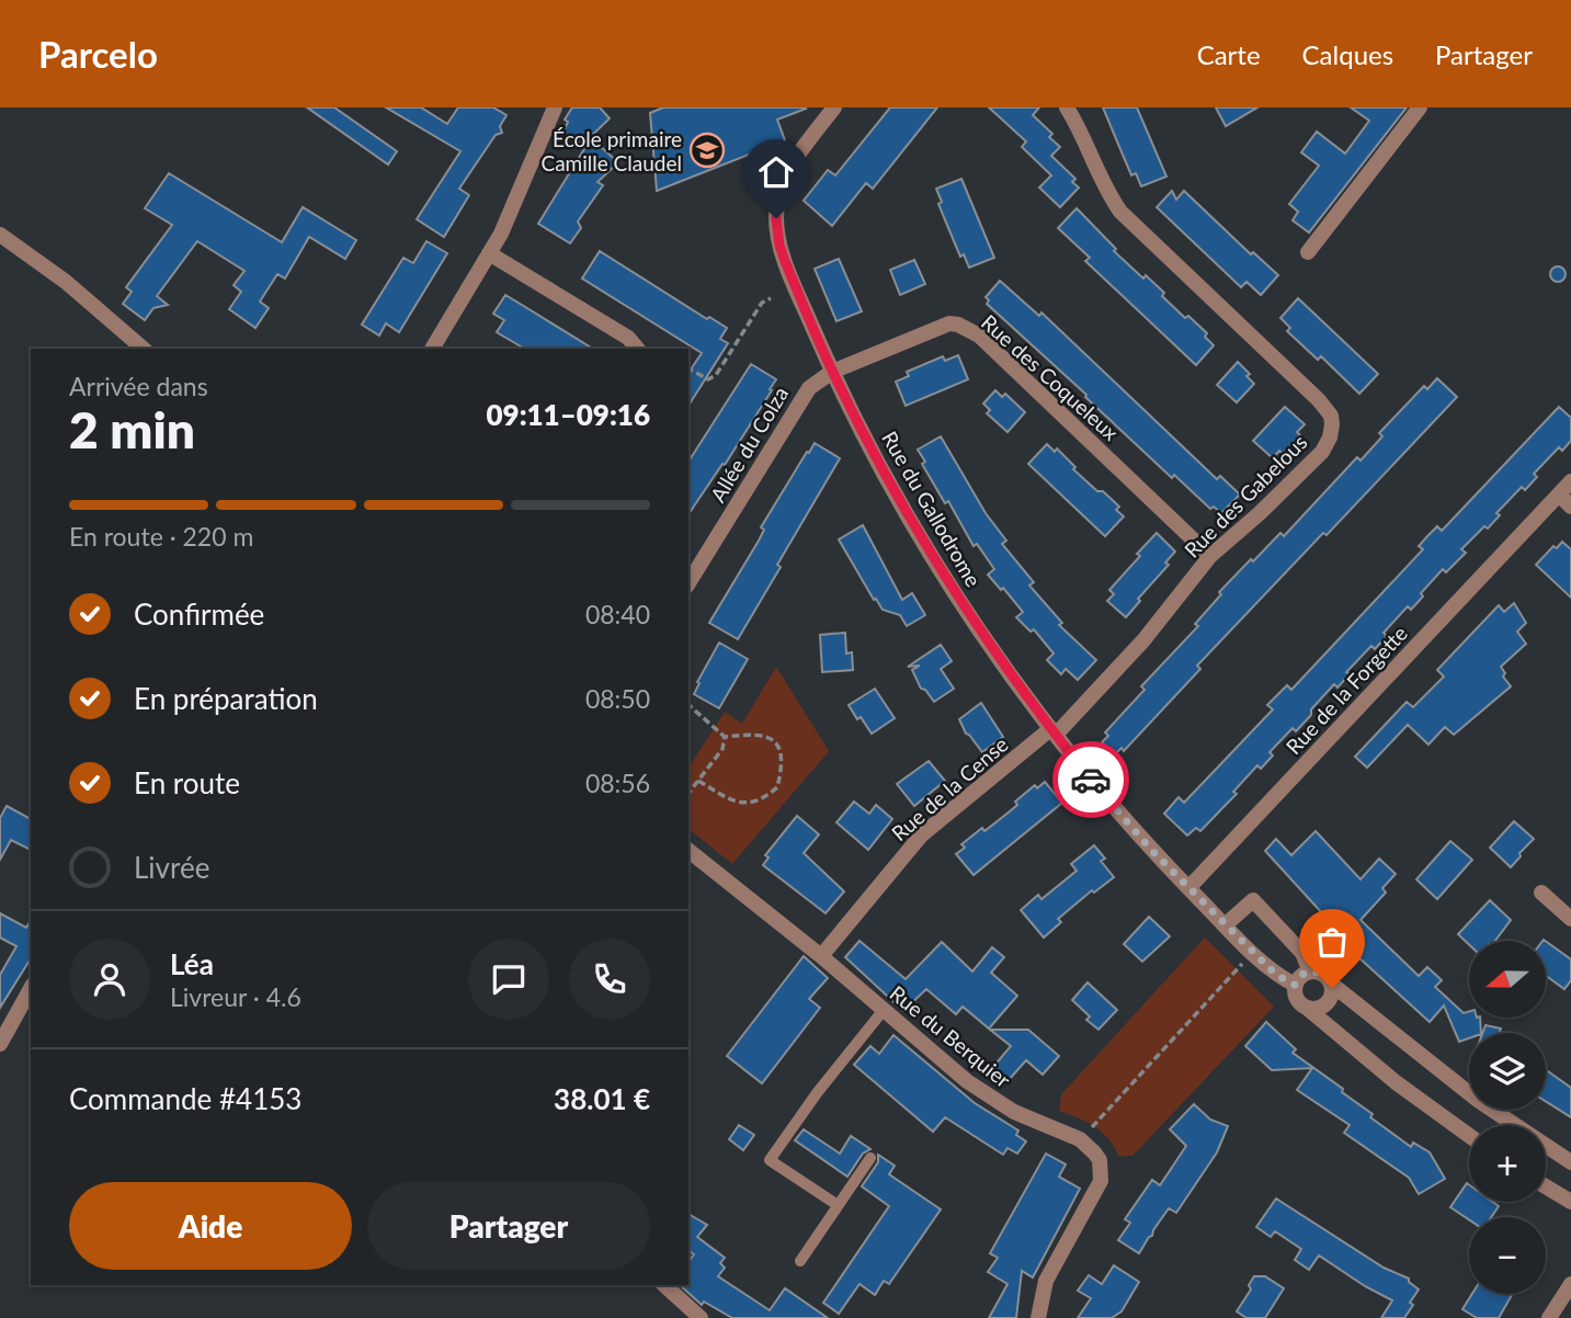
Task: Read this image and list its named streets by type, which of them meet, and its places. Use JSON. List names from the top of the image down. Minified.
{"streets":{"street":["Rue des Coqueleux","Allée du Colza","Rue des Gabelous","Rue du Gallodrome","Rue de la Forgette","Rue de la Cense","Rue du Berquier"]},"crossings":[["Rue des Coqueleux","Allée du Colza"],["Rue des Coqueleux","Rue des Gabelous"],["Rue des Coqueleux","Rue du Gallodrome"],["Allée du Colza","Rue du Gallodrome"],["Rue des Gabelous","Rue du Gallodrome"],["Rue des Gabelous","Rue de la Cense"],["Rue du Gallodrome","Rue de la Forgette"],["Rue du Gallodrome","Rue de la Cense"],["Rue de la Cense","Rue du Berquier"]],"places":{"school or university":["École primaire Camille Claudel"]},"north":"left","page":{"header":"Parcelo","nav":["Carte","Calques","Partager"],"heading":["2 min","Arrivée dans","09:11–09:16"],"panel":["Léa","Livreur · 4.6","Commande #4153","38.01 €"],"bar":"En route · 220 m","list":[["Confirmée","08:40"],["En préparation","08:50"],["En route","08:56"],"Livrée"],"map_buttons":["+","−"],"buttons":["Aide","Partager"]}}
